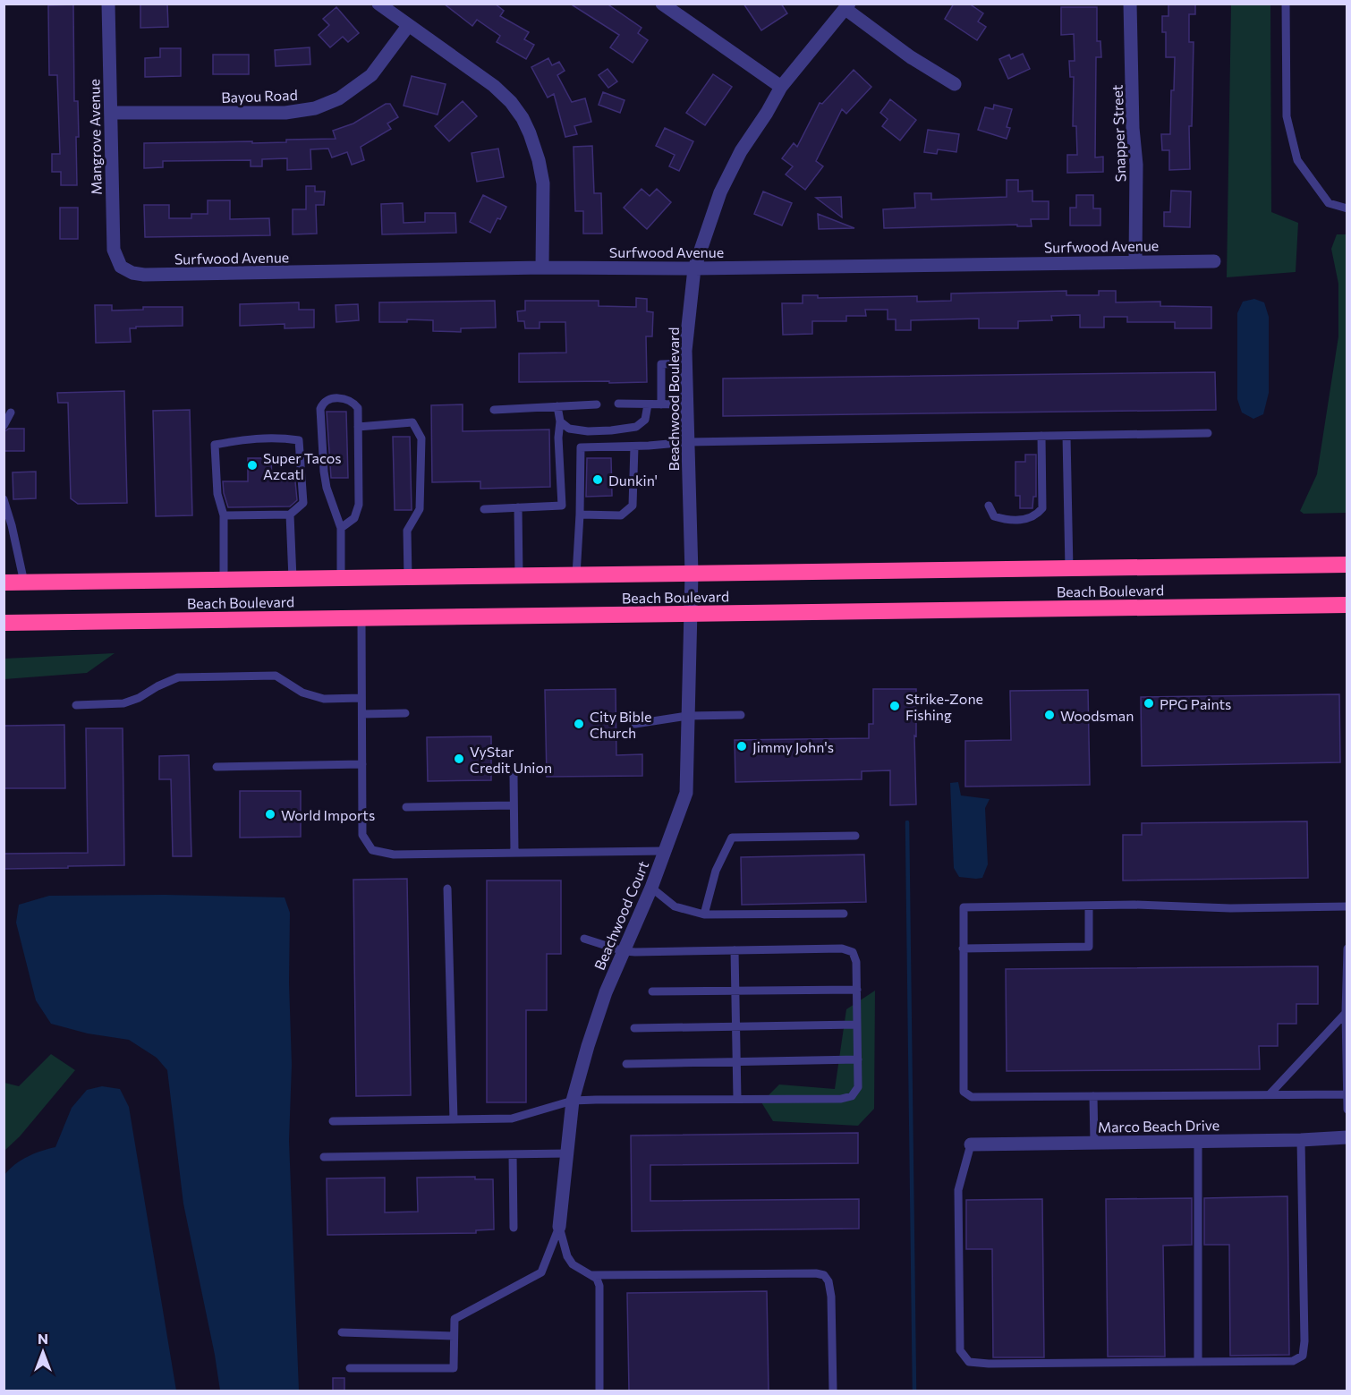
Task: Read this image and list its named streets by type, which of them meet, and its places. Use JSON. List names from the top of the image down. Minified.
{"streets":{"highway":["Beach Boulevard"],"street":["Bayou Road","Snapper Street","Mangrove Avenue","Surfwood Avenue","Beachwood Boulevard","Beachwood Court","Marco Beach Drive"]},"crossings":[["Bayou Road","Mangrove Avenue"],["Snapper Street","Surfwood Avenue"],["Mangrove Avenue","Surfwood Avenue"],["Surfwood Avenue","Beachwood Boulevard"],["Beachwood Boulevard","Beach Boulevard"],["Beachwood Boulevard","Beachwood Court"],["Beach Boulevard","Beachwood Court"]],"places":["Super Tacos Azcatl","Dunkin'","PPG Paints","Strike-Zone Fishing","Woodsman","City Bible Church","Jimmy John's","VyStar Credit Union","World Imports"],"north":"top"}
